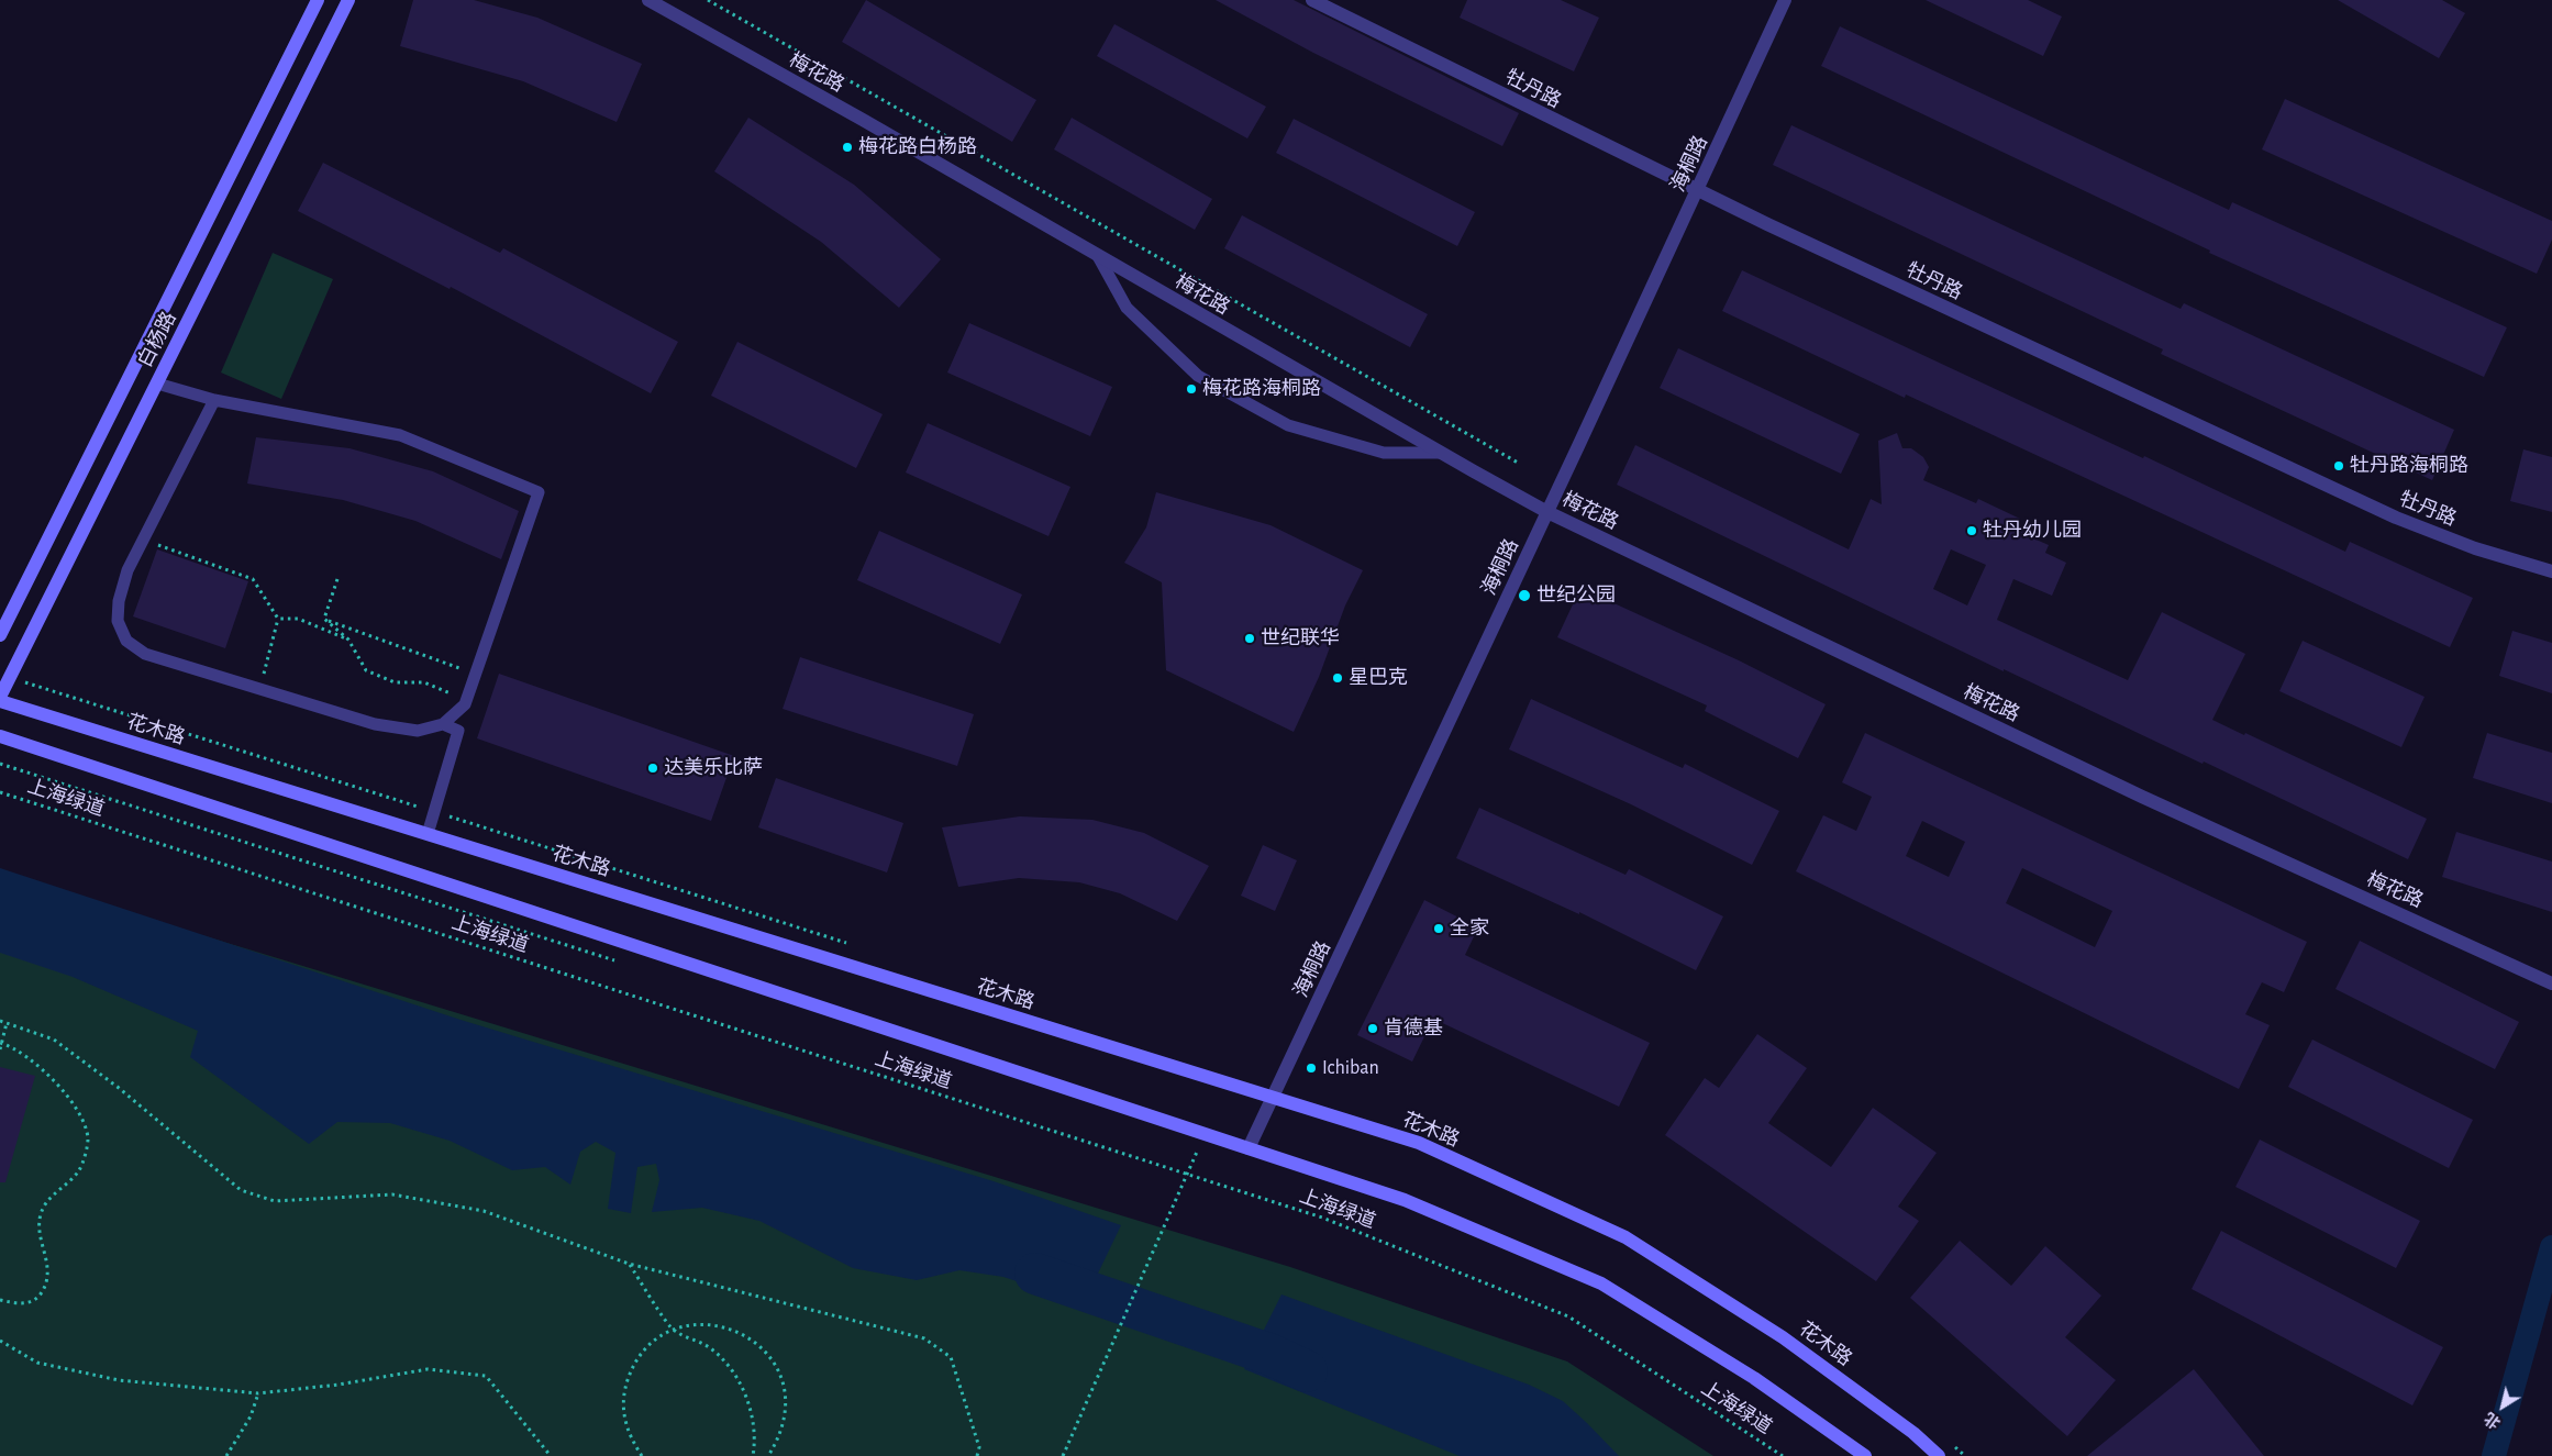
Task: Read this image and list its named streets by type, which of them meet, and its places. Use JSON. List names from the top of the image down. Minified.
{"streets":{"main road":["白杨路","花木路"],"street":["梅花路","牡丹路","海桐路"],"path":["上海绿道"]},"crossings":[["梅花路","海桐路"],["牡丹路","海桐路"],["海桐路","花木路"]],"places":["梅花路白杨路","梅花路海桐路","牡丹路海桐路","牡丹幼儿园","世纪公园","世纪联华","星巴克","达美乐比萨","全家","肯德基","Ichiban"],"north":"bottom left"}
